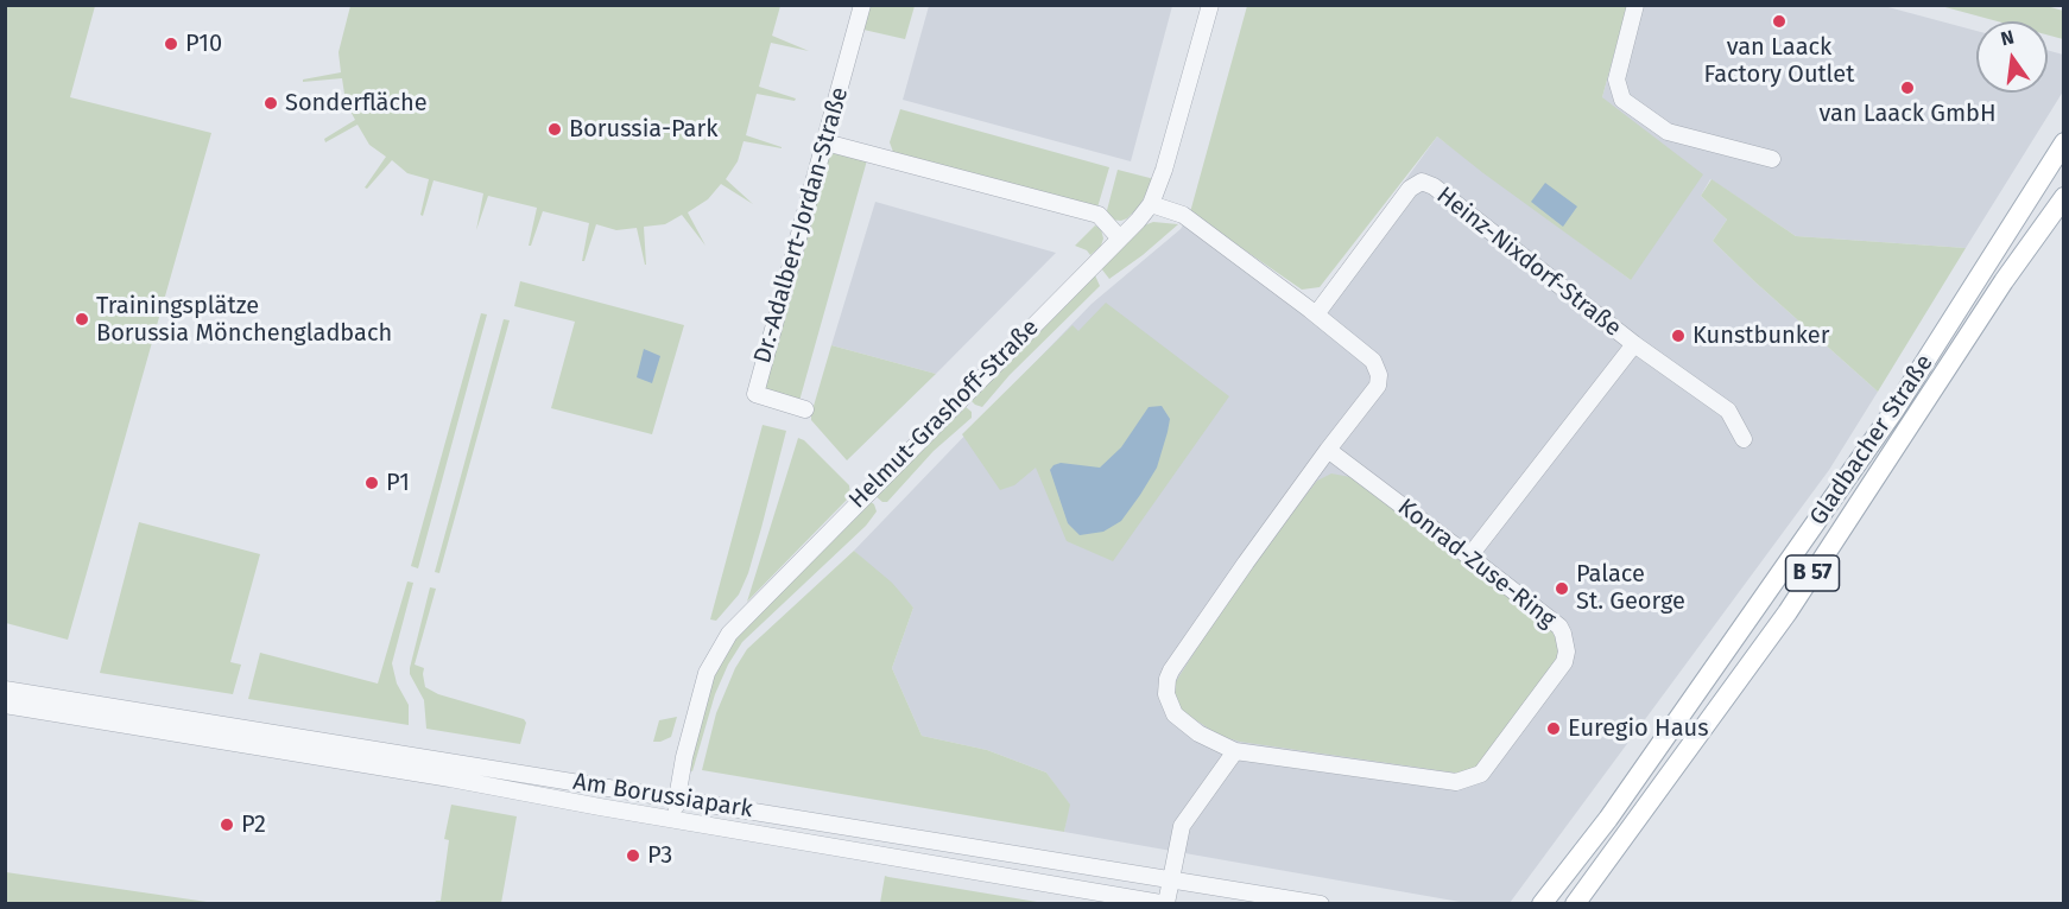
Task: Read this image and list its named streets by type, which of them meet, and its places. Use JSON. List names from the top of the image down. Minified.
{"streets":{"main road":["Gladbacher Straße","B 57"],"street":["Dr.-Adalbert-Jordan-Straße","Heinz-Nixdorf-Straße","Helmut-Grashoff-Straße","Konrad-Zuse-Ring","Am Borussiapark"]},"crossings":[["Heinz-Nixdorf-Straße","Konrad-Zuse-Ring"],["Helmut-Grashoff-Straße","Konrad-Zuse-Ring"],["Helmut-Grashoff-Straße","Am Borussiapark"]],"places":["van Laack Factory Outlet","P10","van Laack GmbH","Sonderfläche","Borussia-Park","Trainingsplätze Borussia Mönchengladbach","Kunstbunker","P1","Palace St. George","Euregio Haus","P2","P3"],"north":"top"}
